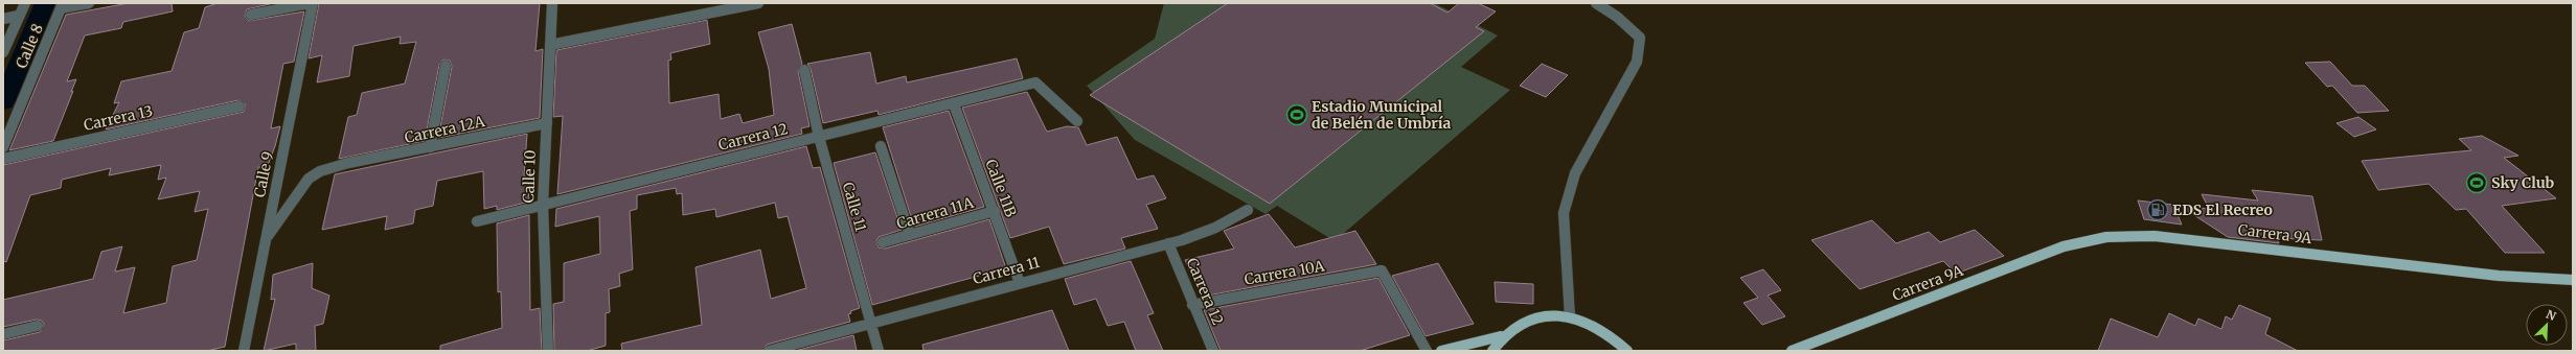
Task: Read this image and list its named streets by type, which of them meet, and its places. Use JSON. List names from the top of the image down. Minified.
{"streets":{"main road":["Carrera 9A"],"street":["Calle 8","Carrera 13","Carrera 12A","Carrera 12","Calle 9","Calle 10","Calle 11B","Calle 11","Carrera 11A","Carrera 11","Carrera 10A"]},"crossings":[["Carrera 12A","Calle 9"],["Carrera 12A","Calle 10"],["Carrera 12","Calle 10"],["Carrera 12","Calle 11B"],["Carrera 12","Calle 11"],["Carrera 12","Carrera 11"],["Carrera 12","Carrera 10A"],["Calle 11B","Carrera 11A"],["Calle 11B","Carrera 11"],["Calle 11","Carrera 11"]],"places":{"sports":["Estadio Municipal de Belén de Umbría","Sky Club"],"fuel station":["EDS El Recreo"]},"north":"top right"}
